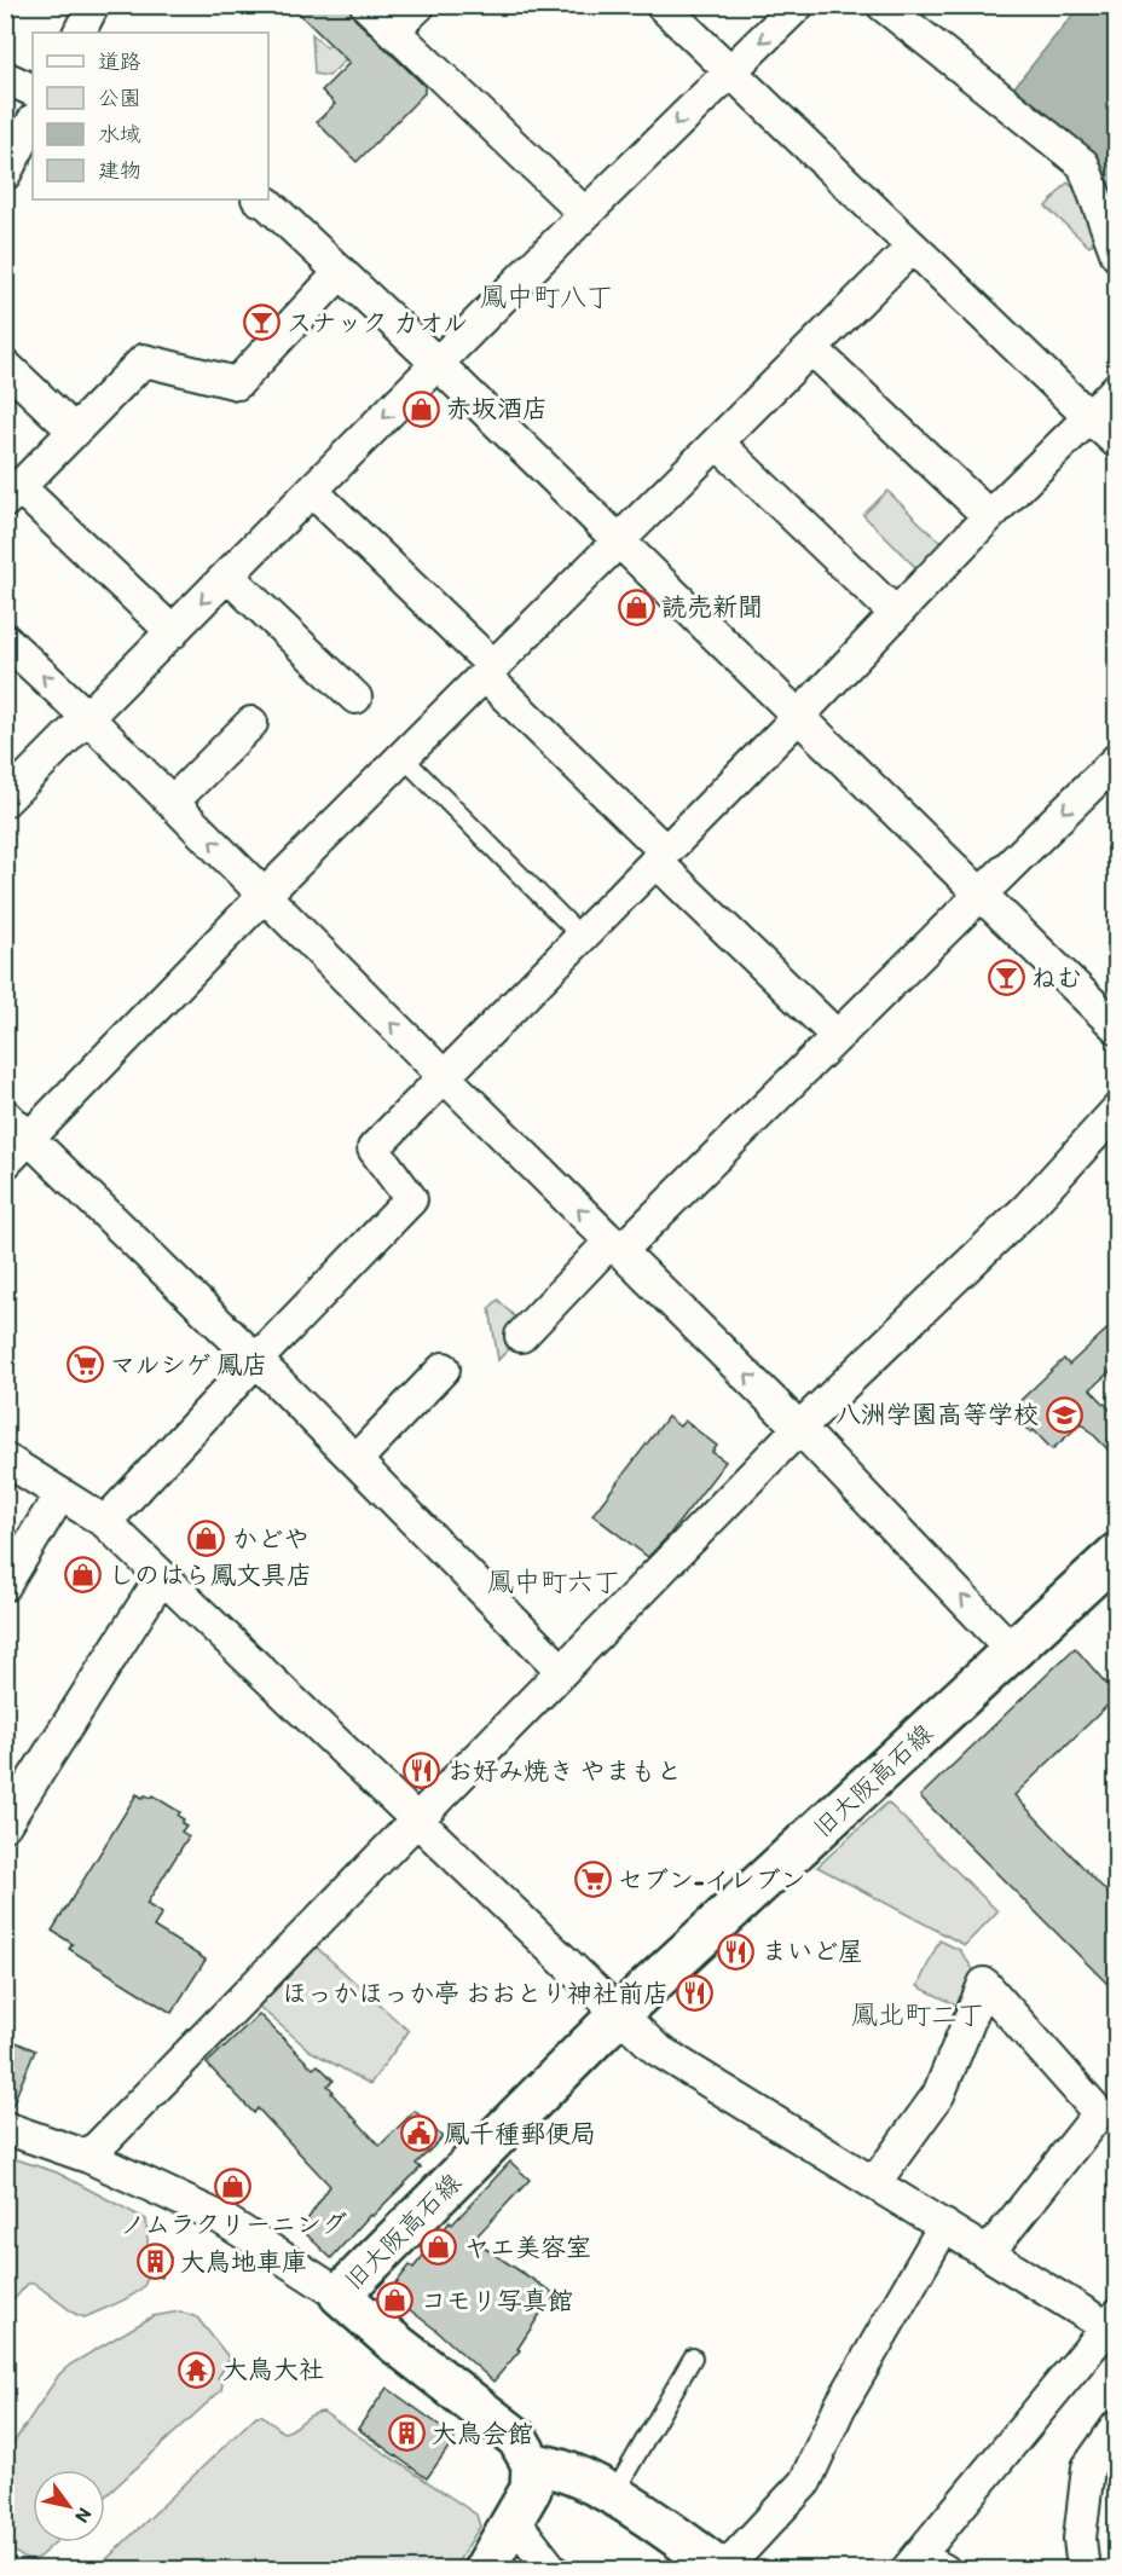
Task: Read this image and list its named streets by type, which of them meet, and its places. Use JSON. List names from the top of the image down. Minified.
{"streets":{"main road":["旧大阪高石線"]},"districts":["鳳中町八丁","鳳中町六丁","鳳北町二丁"],"places":{"bar":["スナック カオル","ねむ"],"shop":["赤坂酒店","読売新聞","かどや","しのはら鳳文具店","ノムラクリーニング","ヤエ美容室","コモリ写真館"],"supermarket":["マルシゲ 鳳店","セブン-イレブン"],"school or university":["八洲学園高等学校"],"restaurant":["お好み焼き やまもと","まいど屋","ほっかほっか亭 おおとり神社前店"],"public building":["鳳千種郵便局"],"building":["大鳥地車庫","大鳥会館"],"temple":["大鳥大社"]},"legend":["道路","公園","水域","建物"],"north":"bottom right"}
